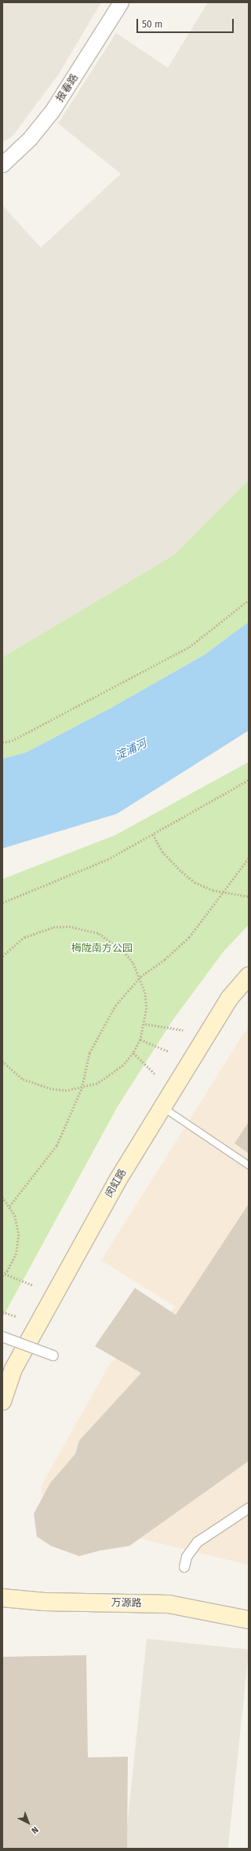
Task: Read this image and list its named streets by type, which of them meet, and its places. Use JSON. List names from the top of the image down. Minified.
{"streets":{"main road":["闵虹路","万源路"],"street":["报春路"]},"water":["淀浦河"],"parks":["梅陇南方公园"],"scale_bar":"50 m","north":"bottom right"}
